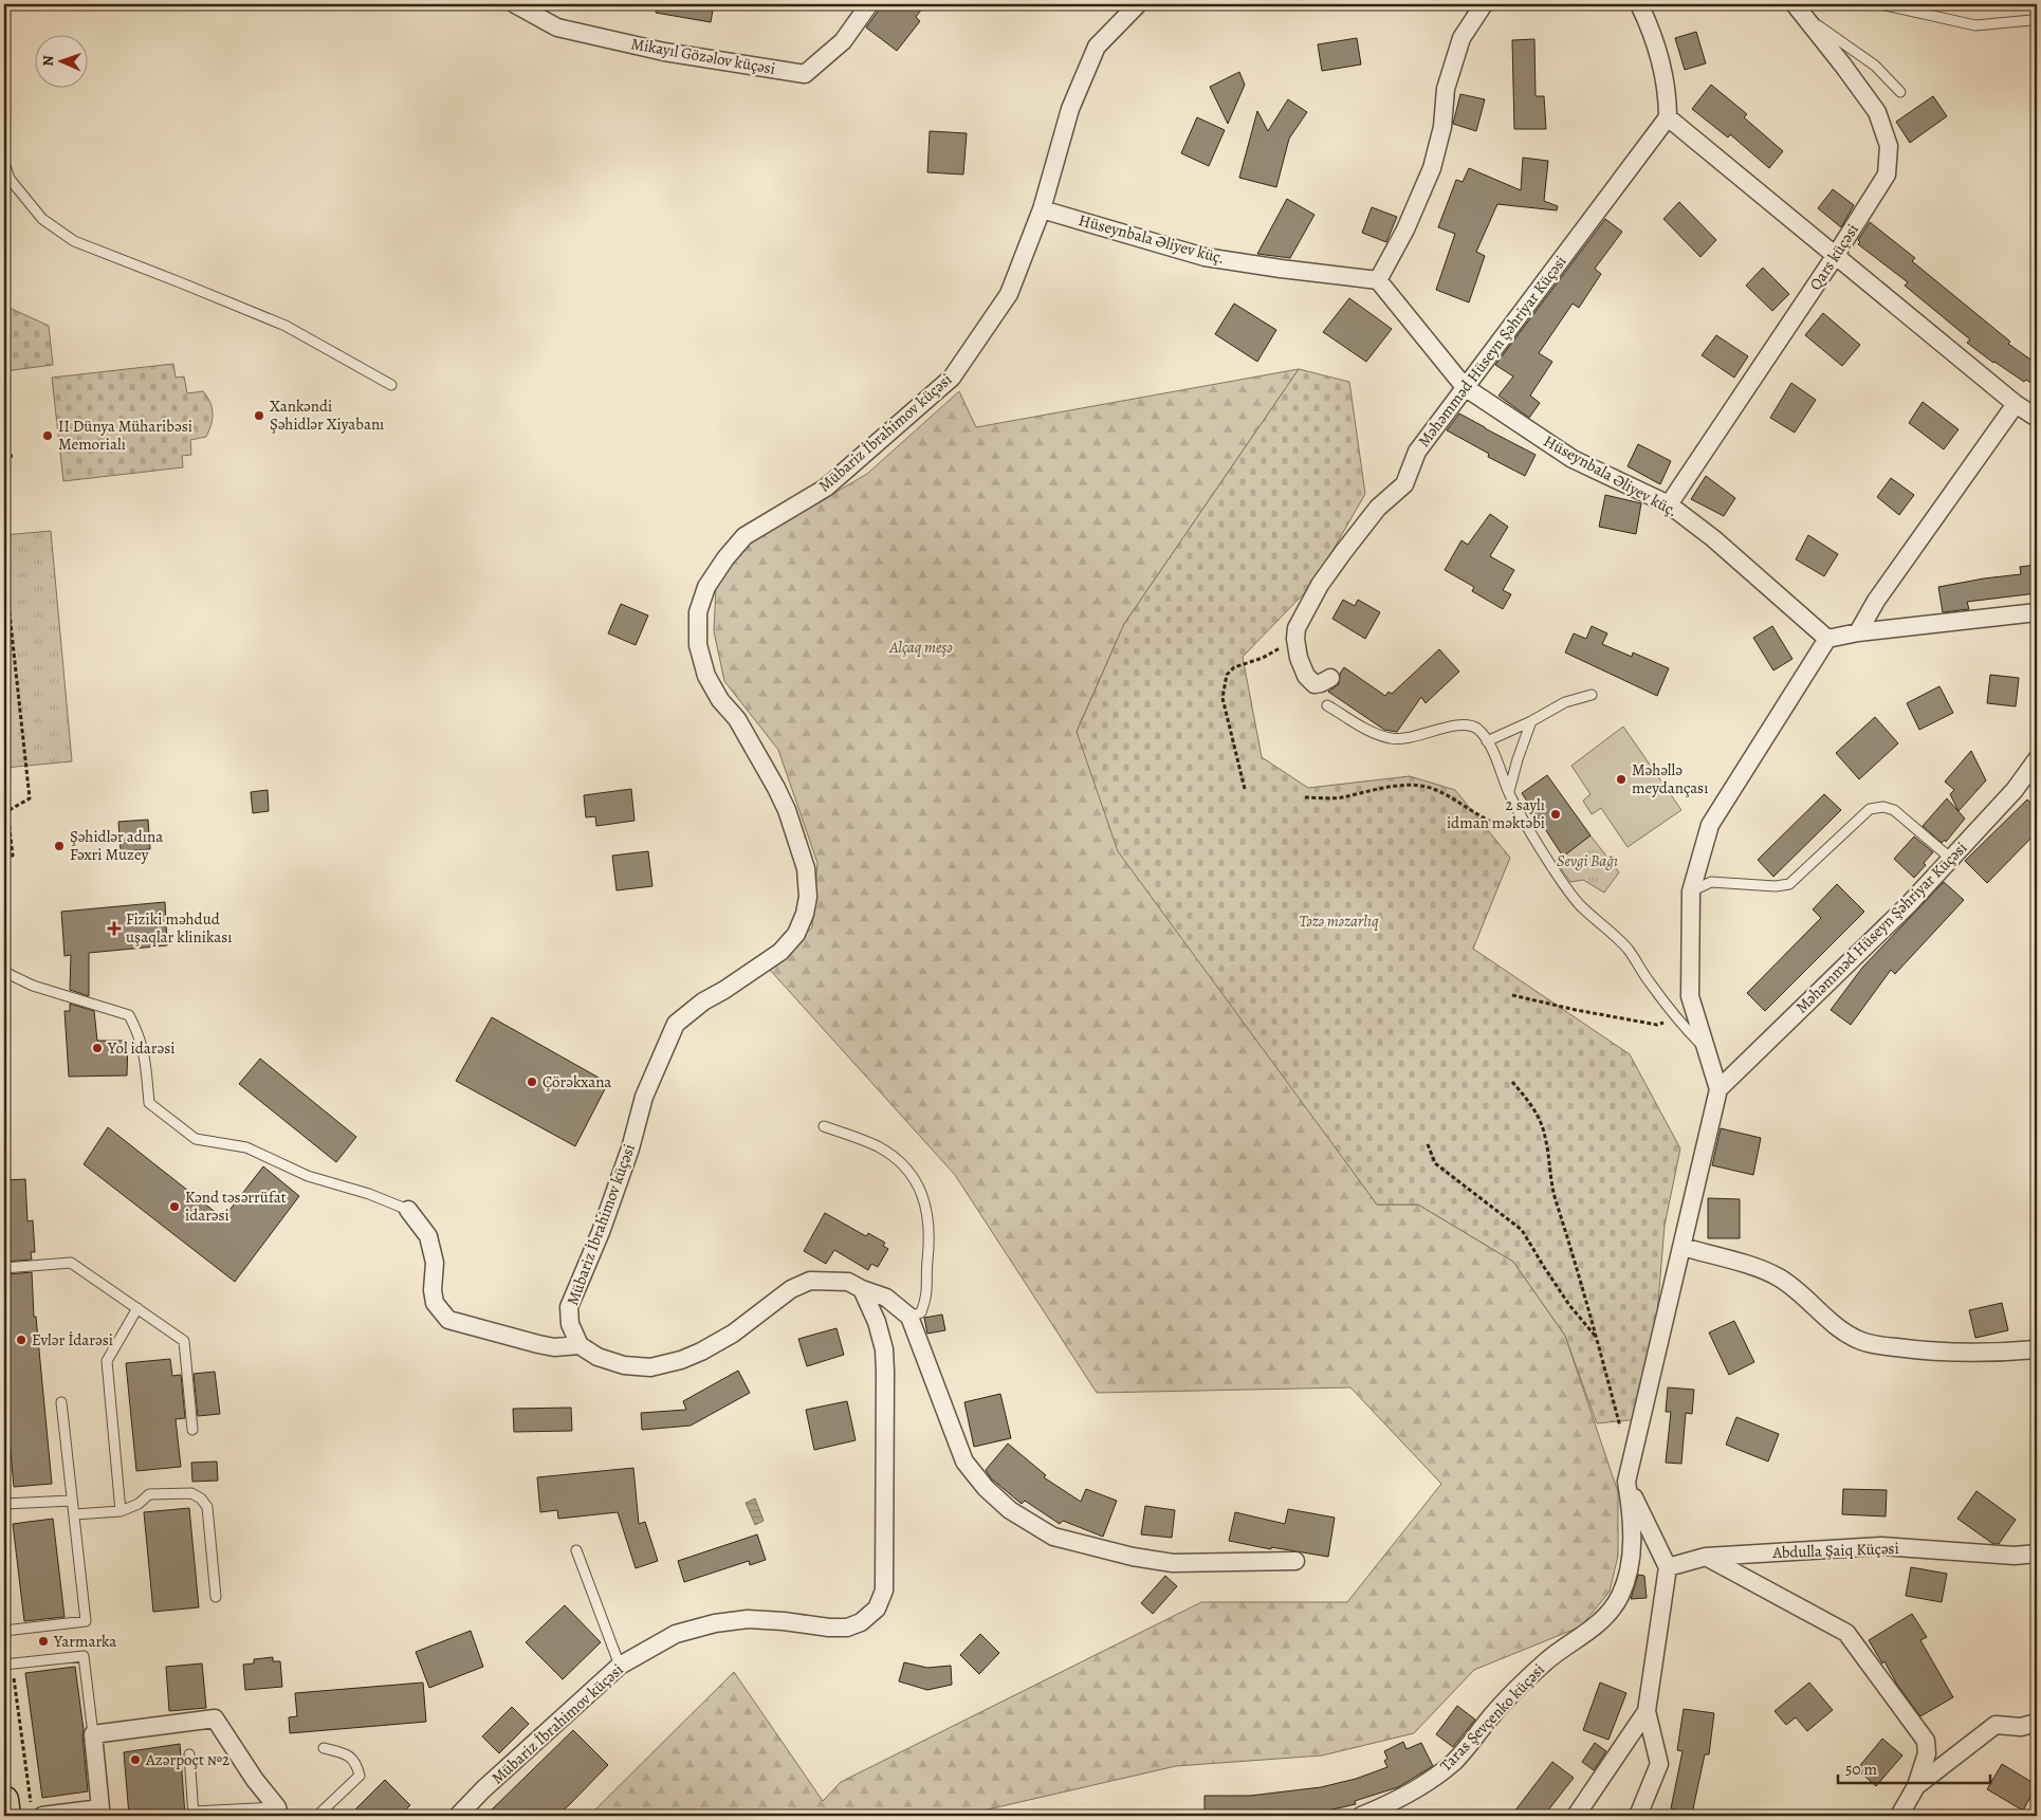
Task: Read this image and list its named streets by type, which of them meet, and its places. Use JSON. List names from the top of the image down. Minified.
{"streets":{"street":["Mikayıl Gözəlov küçəsi","Hüseynbala Əliyev küç.","Qars küçəsi","Məhəmməd Hüseyn Şəhriyar Küçəsi","Mübariz İbrahimov küçəsi","Abdulla Şaiq Küçəsi","Taras Şevçenko küçəsi"]},"crossings":[["Hüseynbala Əliyev küç.","Qars küçəsi"],["Hüseynbala Əliyev küç.","Məhəmməd Hüseyn Şəhriyar Küçəsi"],["Hüseynbala Əliyev küç.","Mübariz İbrahimov küçəsi"]],"parks":["Alçaq meşə","Sevgi Bağı","Təzə məzarlıq"],"places":{"other":["Xankəndi Şəhidlər Xiyabanı","II Dünya Müharibəsi Memorialı","Məhəllə meydançası","2 saylı idman məktəbi","Şəhidlər adına Fəxri Muzey","Yol idarəsi","Çörəkxana","Kənd təsərrüfat idarəsi","Evlər İdarəsi","Yarmarka","Azərpoçt №2"],"health":["Fiziki məhdud uşaqlar klinikası"]},"scale_bar":"50 m","north":"left"}
